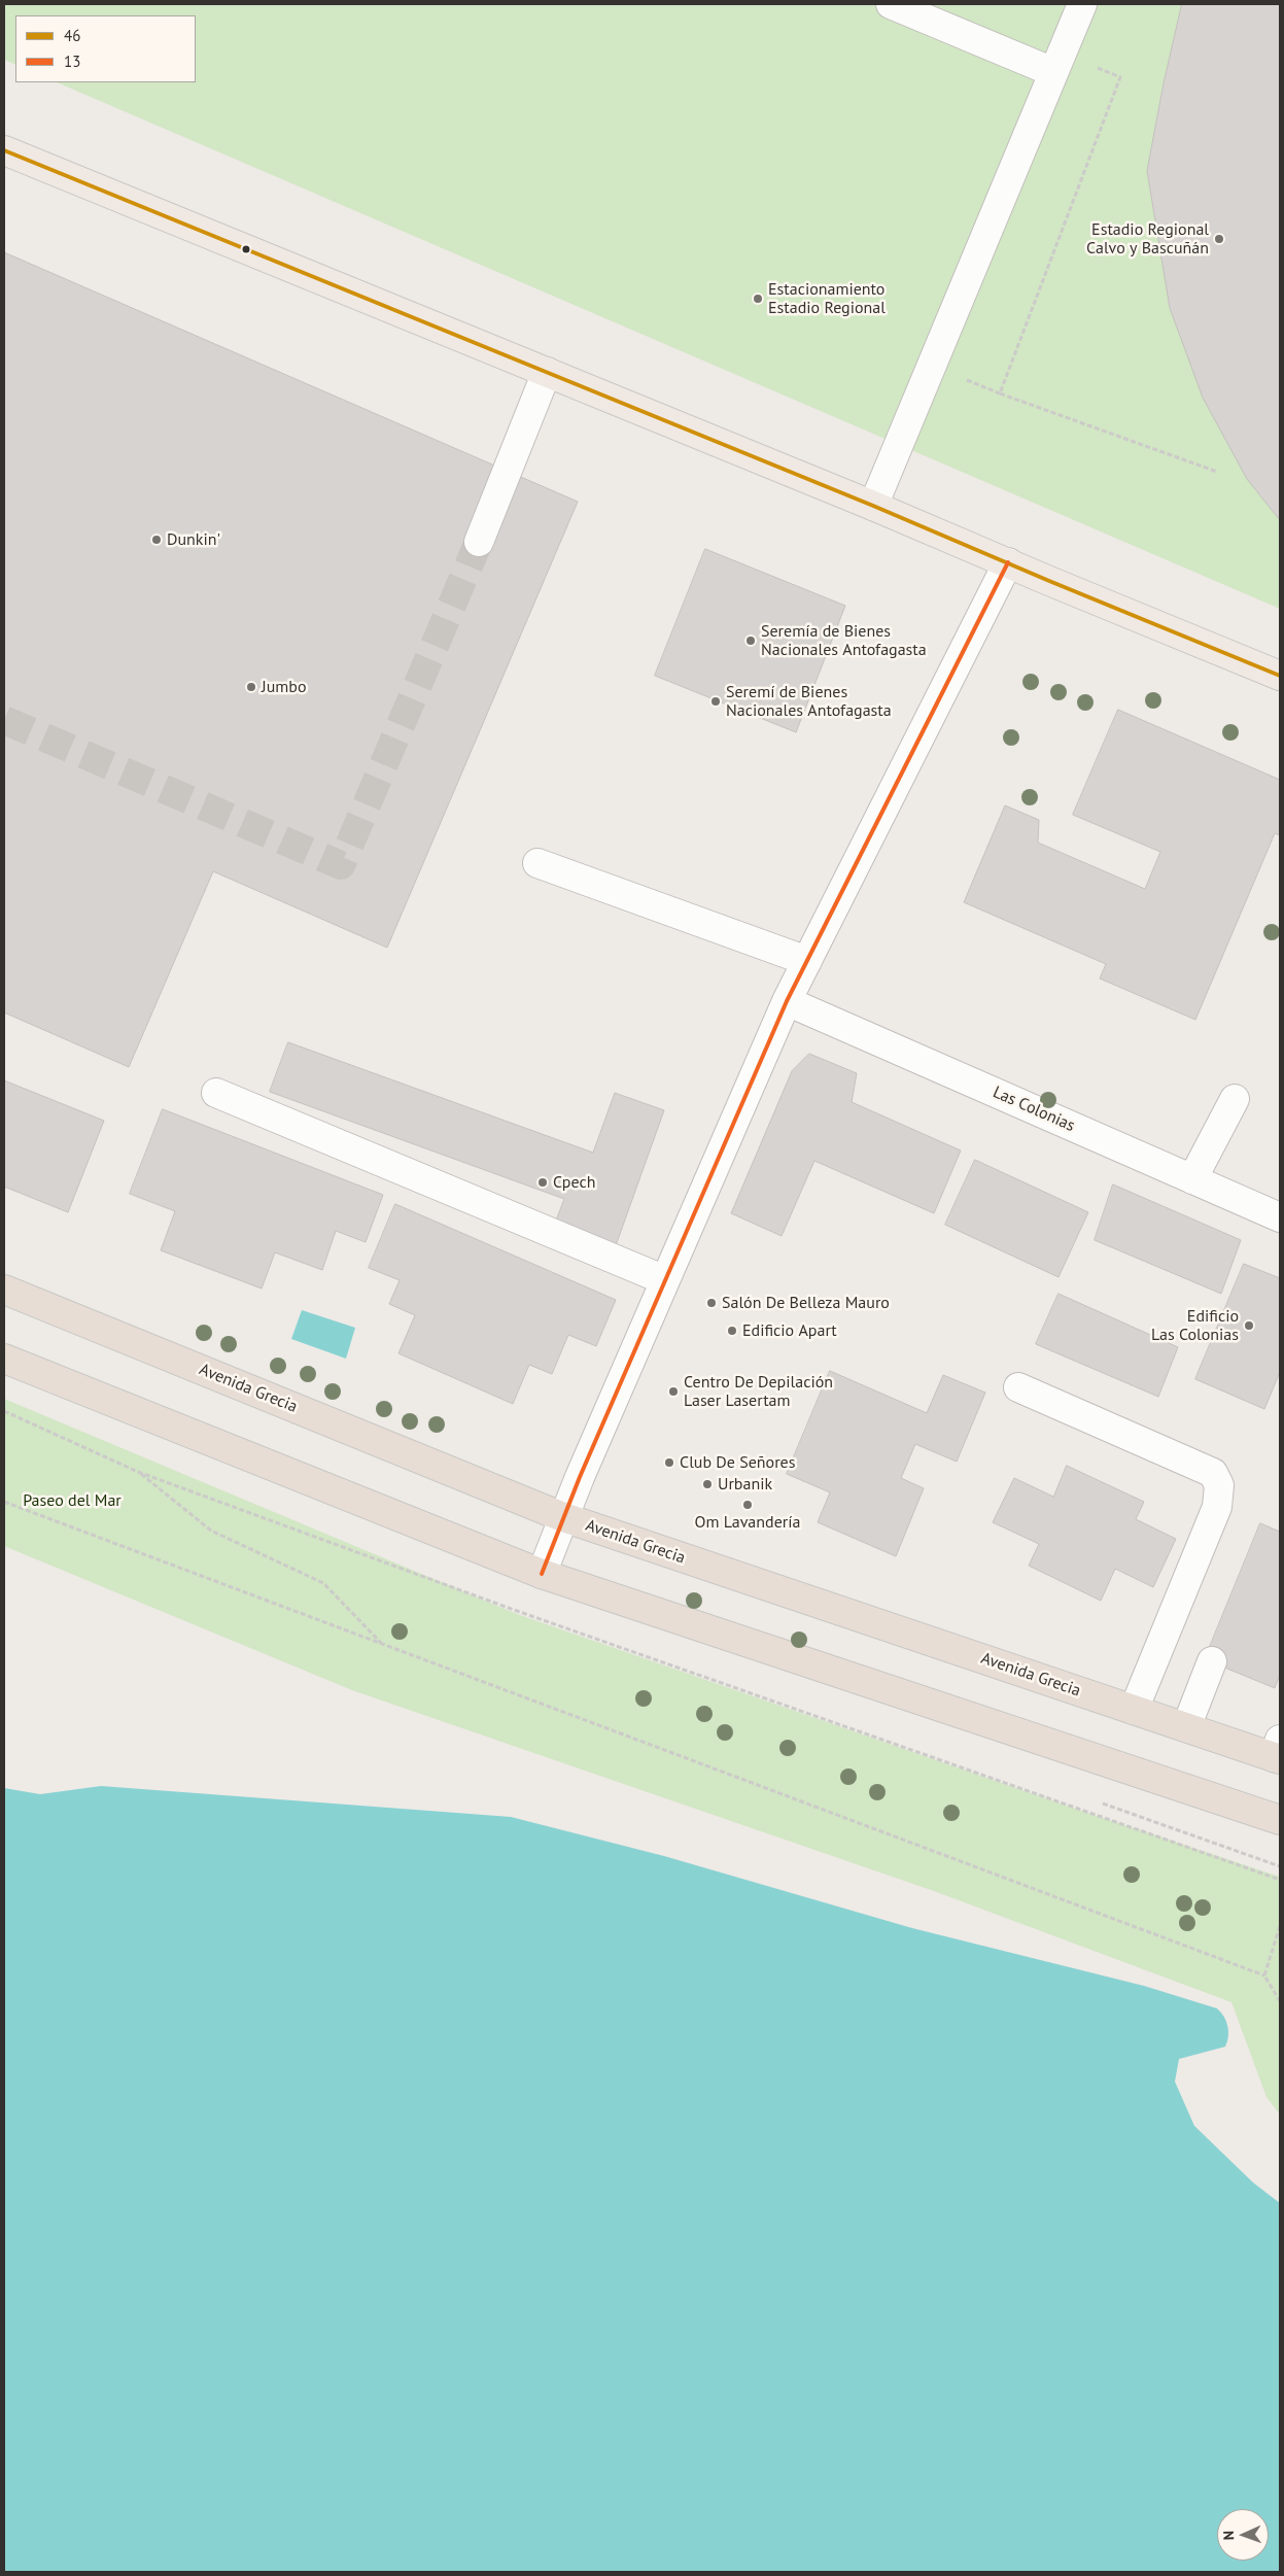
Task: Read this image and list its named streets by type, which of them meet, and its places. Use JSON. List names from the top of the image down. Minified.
{"streets":{"highway":["Avenida Grecia"],"street":["Las Colonias"]},"parks":["Paseo del Mar"],"places":["Estadio Regional Calvo y Bascuñán","Estacionamiento Estadio Regional","Dunkin'","Seremía de Bienes Nacionales Antofagasta","Jumbo","Seremí de Bienes Nacionales Antofagasta","Cpech","Salón De Belleza Mauro","Edificio Las Colonias","Edificio Apart","Centro De Depilación Laser Lasertam","Club De Señores","Urbanik","Om Lavandería"],"lines":["transit line 46","transit line 13"],"legend":["46","13"],"north":"left"}
